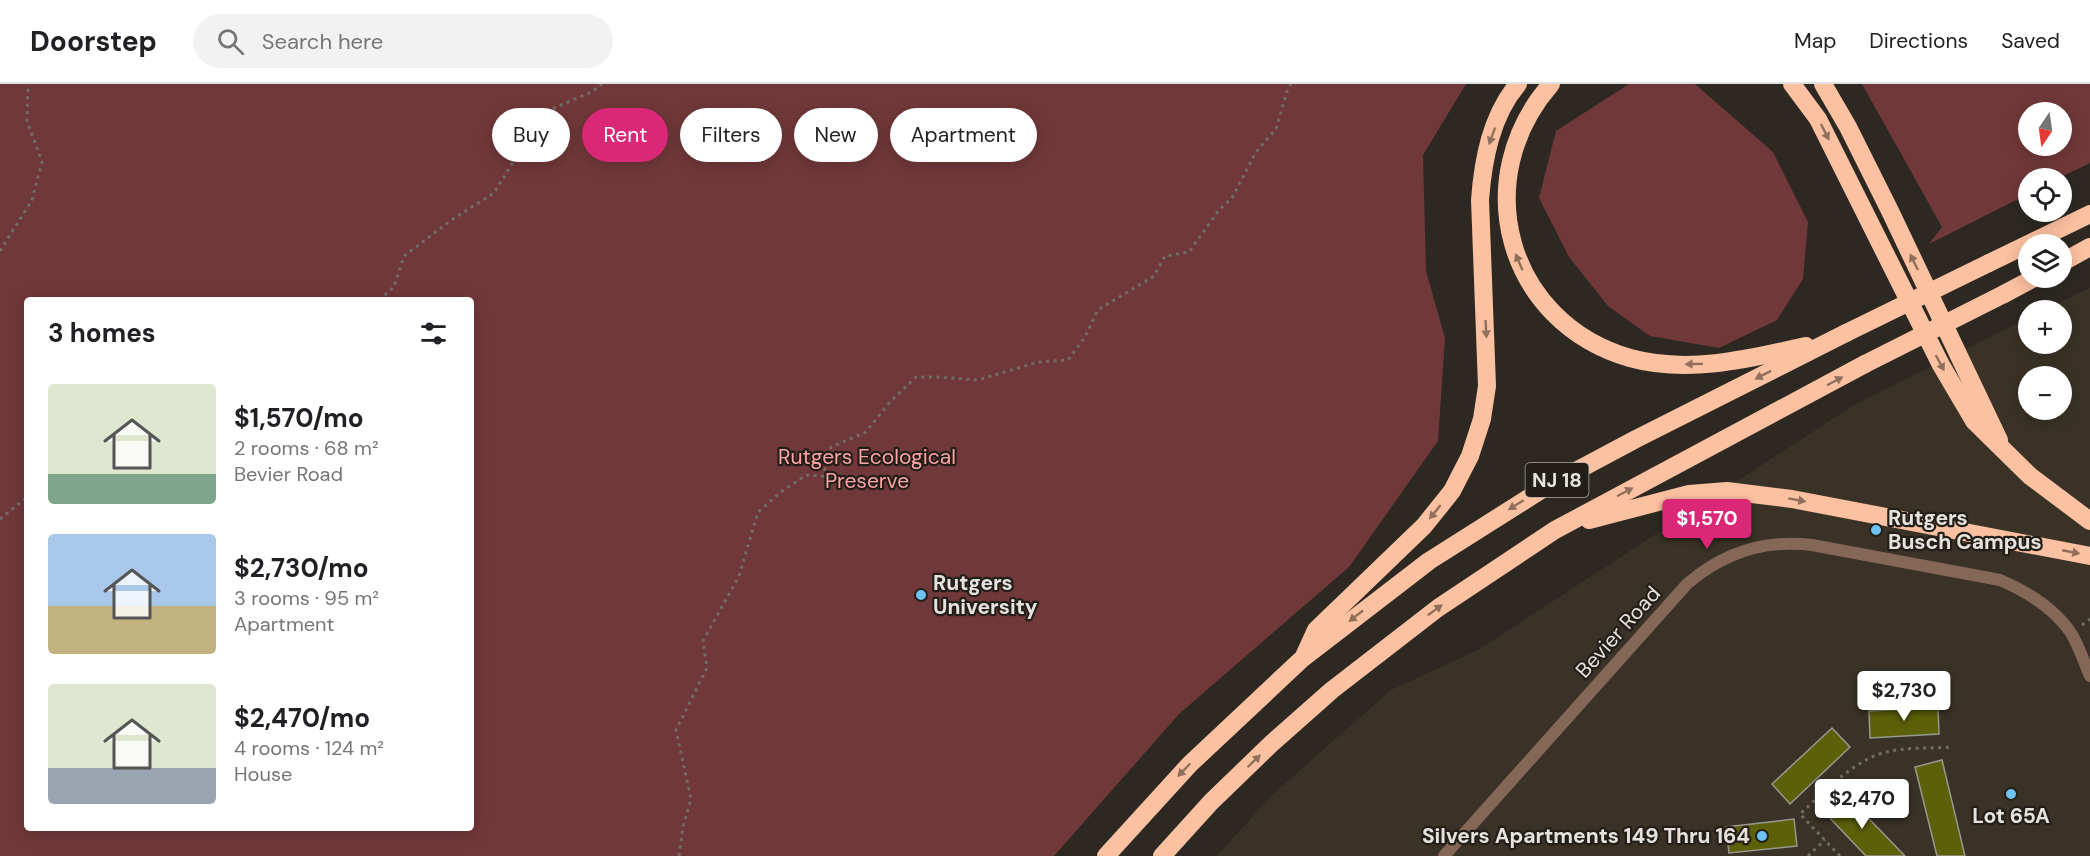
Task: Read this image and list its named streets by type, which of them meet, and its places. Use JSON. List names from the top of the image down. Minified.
{"streets":{"highway":["NJ 18"],"street":["Bevier Road"]},"parks":["Rutgers Ecological Preserve"],"places":["Rutgers Busch Campus","Rutgers University","Lot 65A","Silvers Apartments 149 Thru 164"],"north":"bottom","page":{"header":"Doorstep","search":"Search here","nav":["Map","Directions","Saved"],"map_buttons":["+","−"],"chip":["Buy","Rent","Filters","New","Apartment"],"heading":"3 homes","list":[{"name":"$1,570/mo","note":"2 rooms · 68 m² · Bevier Road"},{"name":"$2,730/mo","note":"3 rooms · 95 m² · Apartment"},{"name":"$2,470/mo","note":"4 rooms · 124 m² · House"}],"price":["$1,570","$2,730","$2,470"]}}
